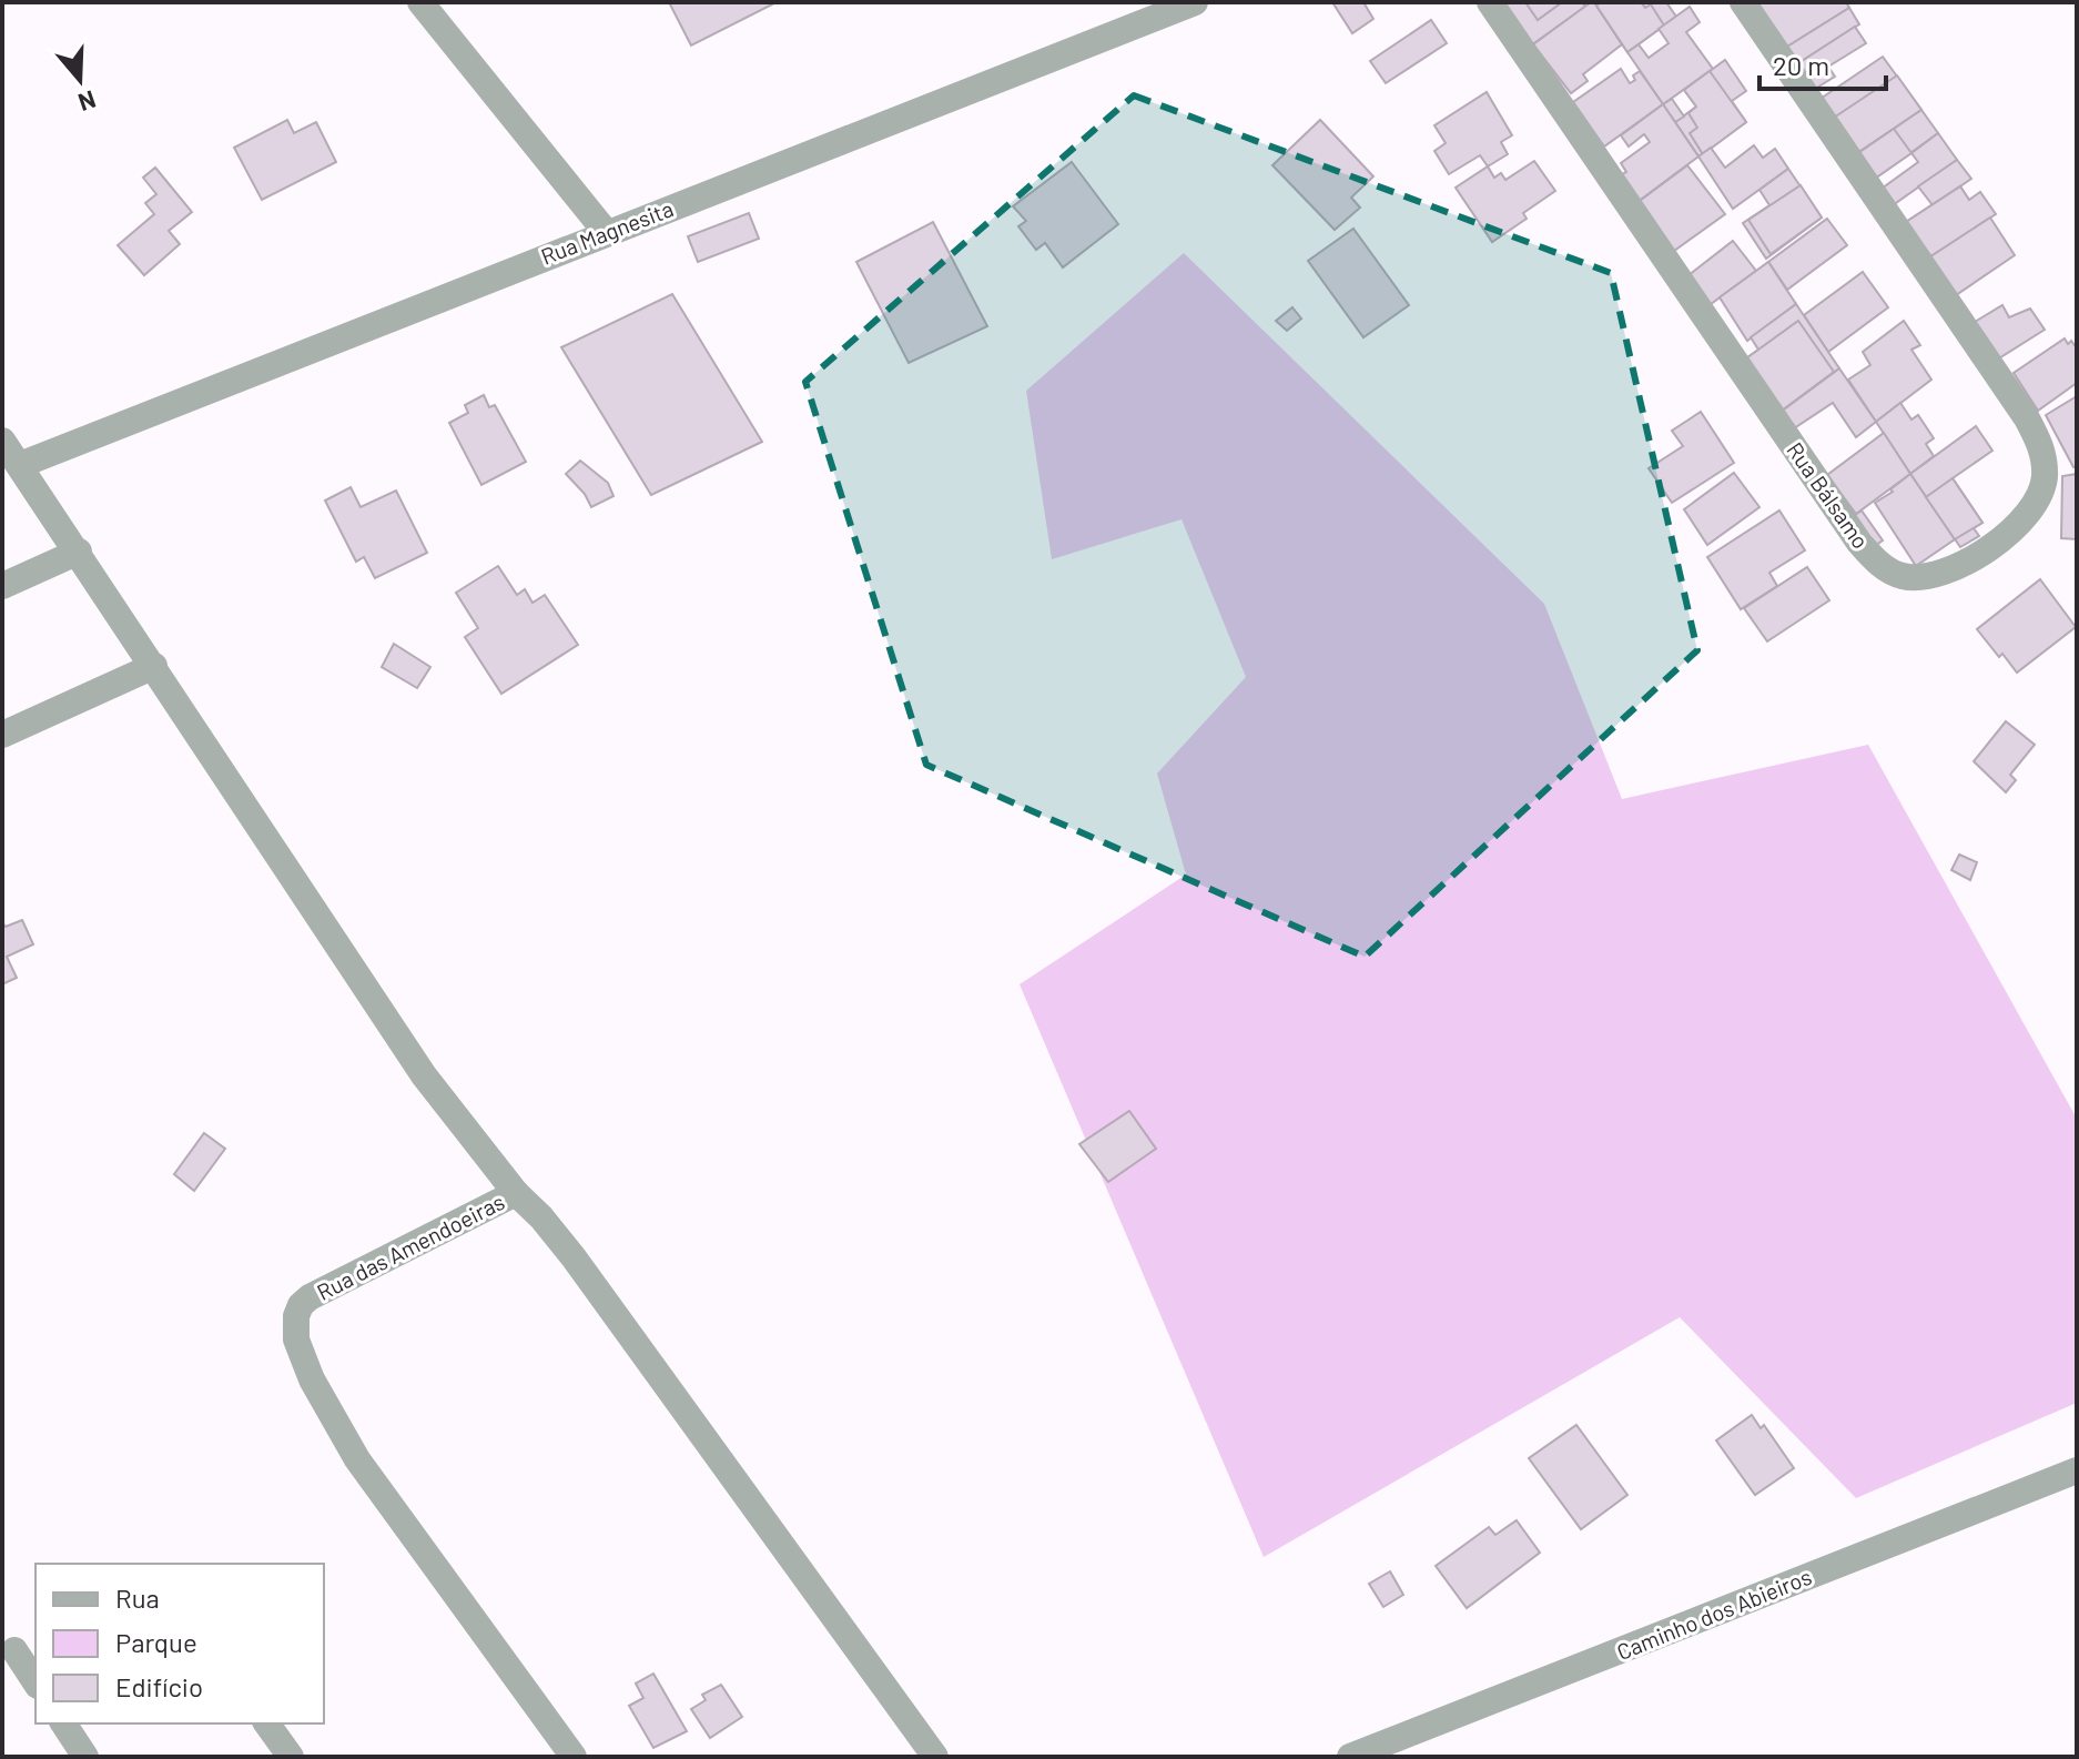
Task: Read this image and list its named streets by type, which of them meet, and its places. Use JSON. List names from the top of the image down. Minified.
{"streets":{"street":["Rua Magnesita","Rua Bálsamo","Rua das Amendoeiras","Caminho dos Abieiros"]},"legend":["Rua","Parque","Edifício"],"scale_bar":"20 m","north":"bottom"}
